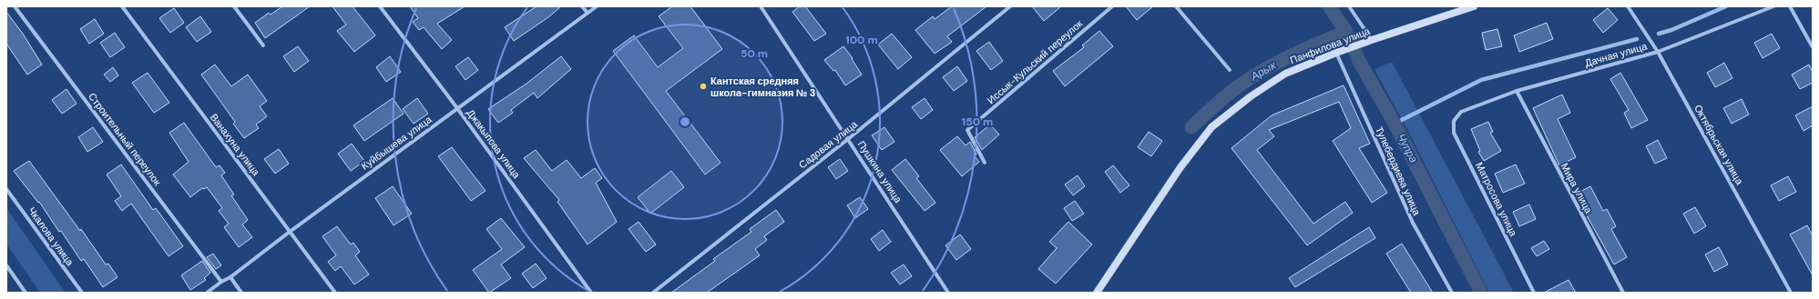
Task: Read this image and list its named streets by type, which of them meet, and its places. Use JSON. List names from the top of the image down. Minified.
{"streets":{"street":["Панфилова улица","Дачная улица","Иссык-Кульский переулок","Строительный переулок","Куйбышева улица","Джакыпова улица","Ванахуна улица","Садовая улица","Октябрьская улица","Тулебердиева улица","Пушкина улица","Мира улица","Матросова улица","Чкалова улица"]},"crossings":[["Панфилова улица","Тулебердиева улица"],["Дачная улица","Октябрьская улица"],["Дачная улица","Мира улица"],["Дачная улица","Матросова улица"],["Строительный переулок","Куйбышева улица"],["Куйбышева улица","Джакыпова улица"],["Куйбышева улица","Ванахуна улица"],["Садовая улица","Пушкина улица"]],"water":["Арык","Чупра"],"places":["Кантская средняя школа-гимназия № 3"],"rings":["100 m","50 m","150 m"]}
